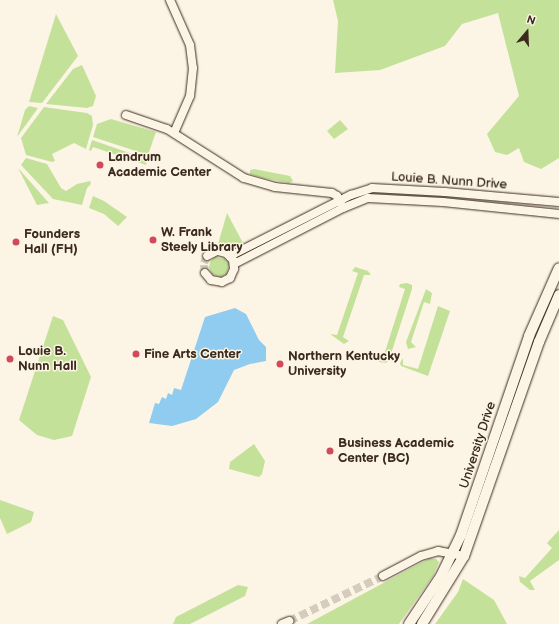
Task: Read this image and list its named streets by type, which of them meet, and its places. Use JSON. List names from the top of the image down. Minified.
{"streets":{"street":["Louie B. Nunn Drive","University Drive"]},"places":["Landrum Academic Center","W. Frank Steely Library","Founders Hall (FH)","Fine Arts Center","Louie B. Nunn Hall","Northern Kentucky University","Business Academic Center (BC)"],"north":"top"}
